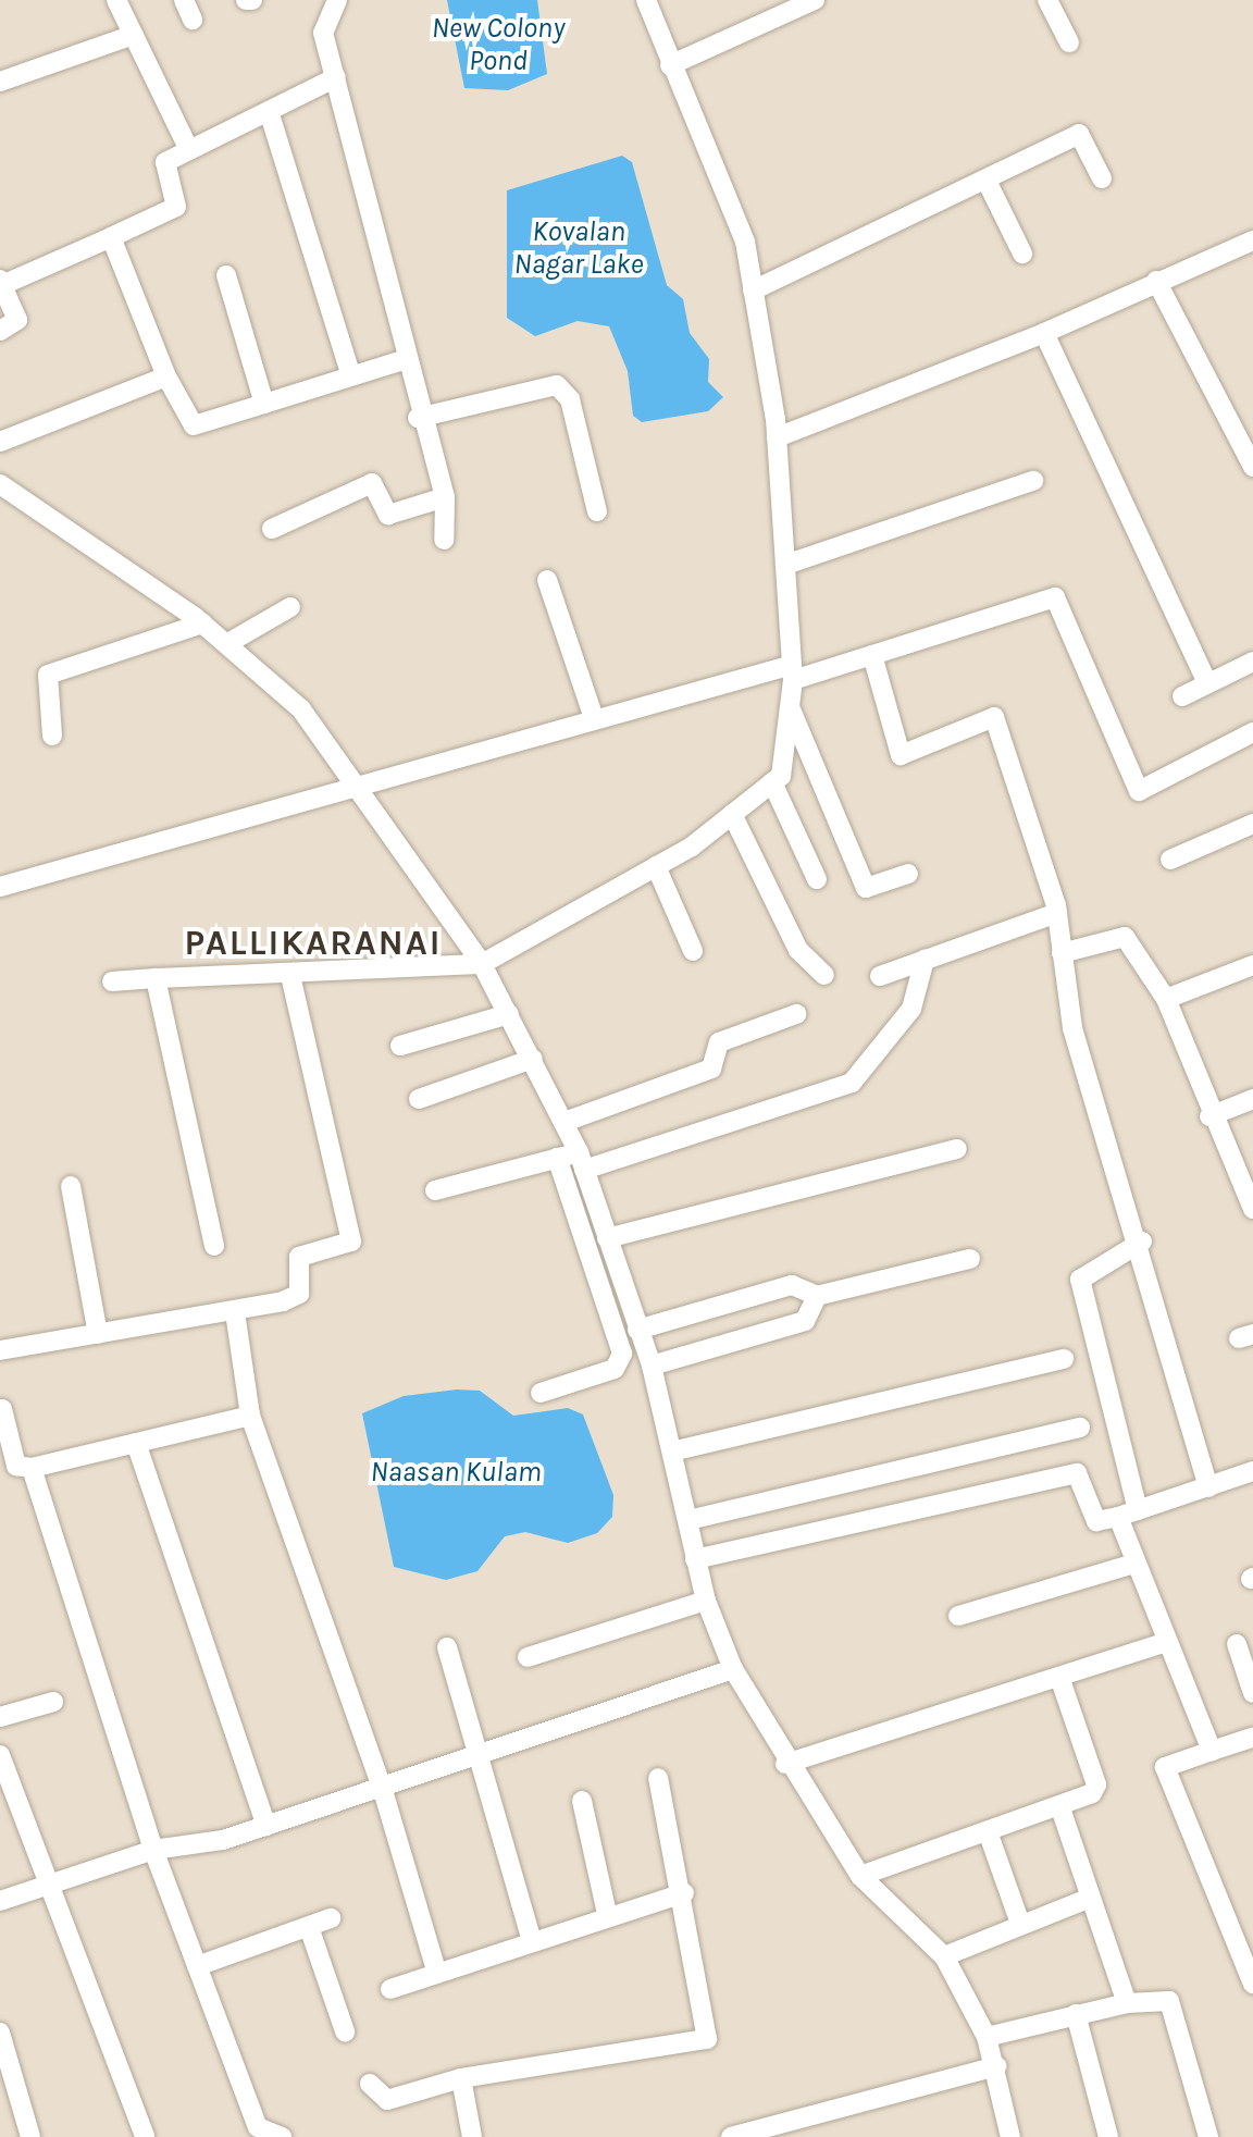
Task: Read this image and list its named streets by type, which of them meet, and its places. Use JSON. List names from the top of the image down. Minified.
{"districts":["PALLIKARANAI"],"water":["New Colony Pond","Kovalan Nagar Lake","Naasan Kulam"]}
